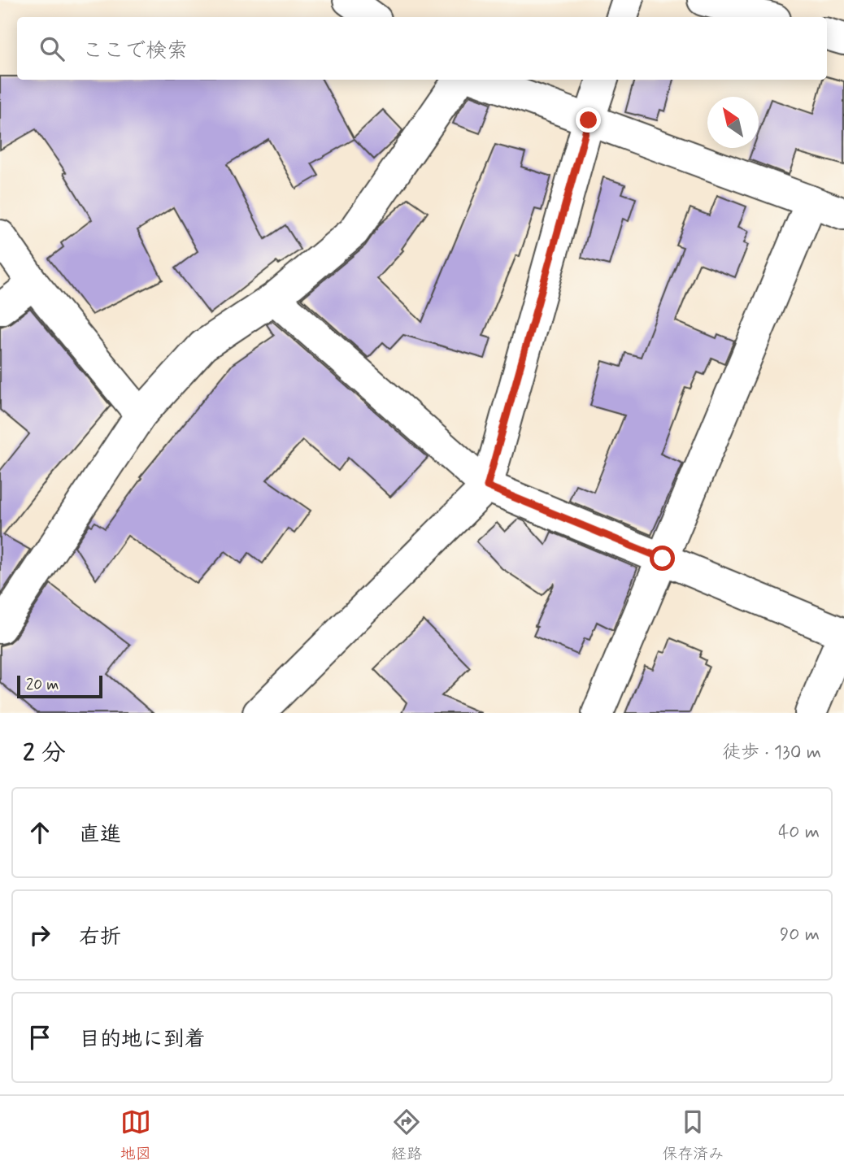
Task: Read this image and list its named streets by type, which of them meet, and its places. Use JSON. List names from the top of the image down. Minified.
{"scale_bar":"20 m","north":"top left","page":{"search":"ここで検索","scale":"20 m","heading":["2 分","徒歩 · 130 m"],"list":[["直進","40 m"],["右折","90 m"],"目的地に到着"],"nav":["地図","経路","保存済み"]}}
